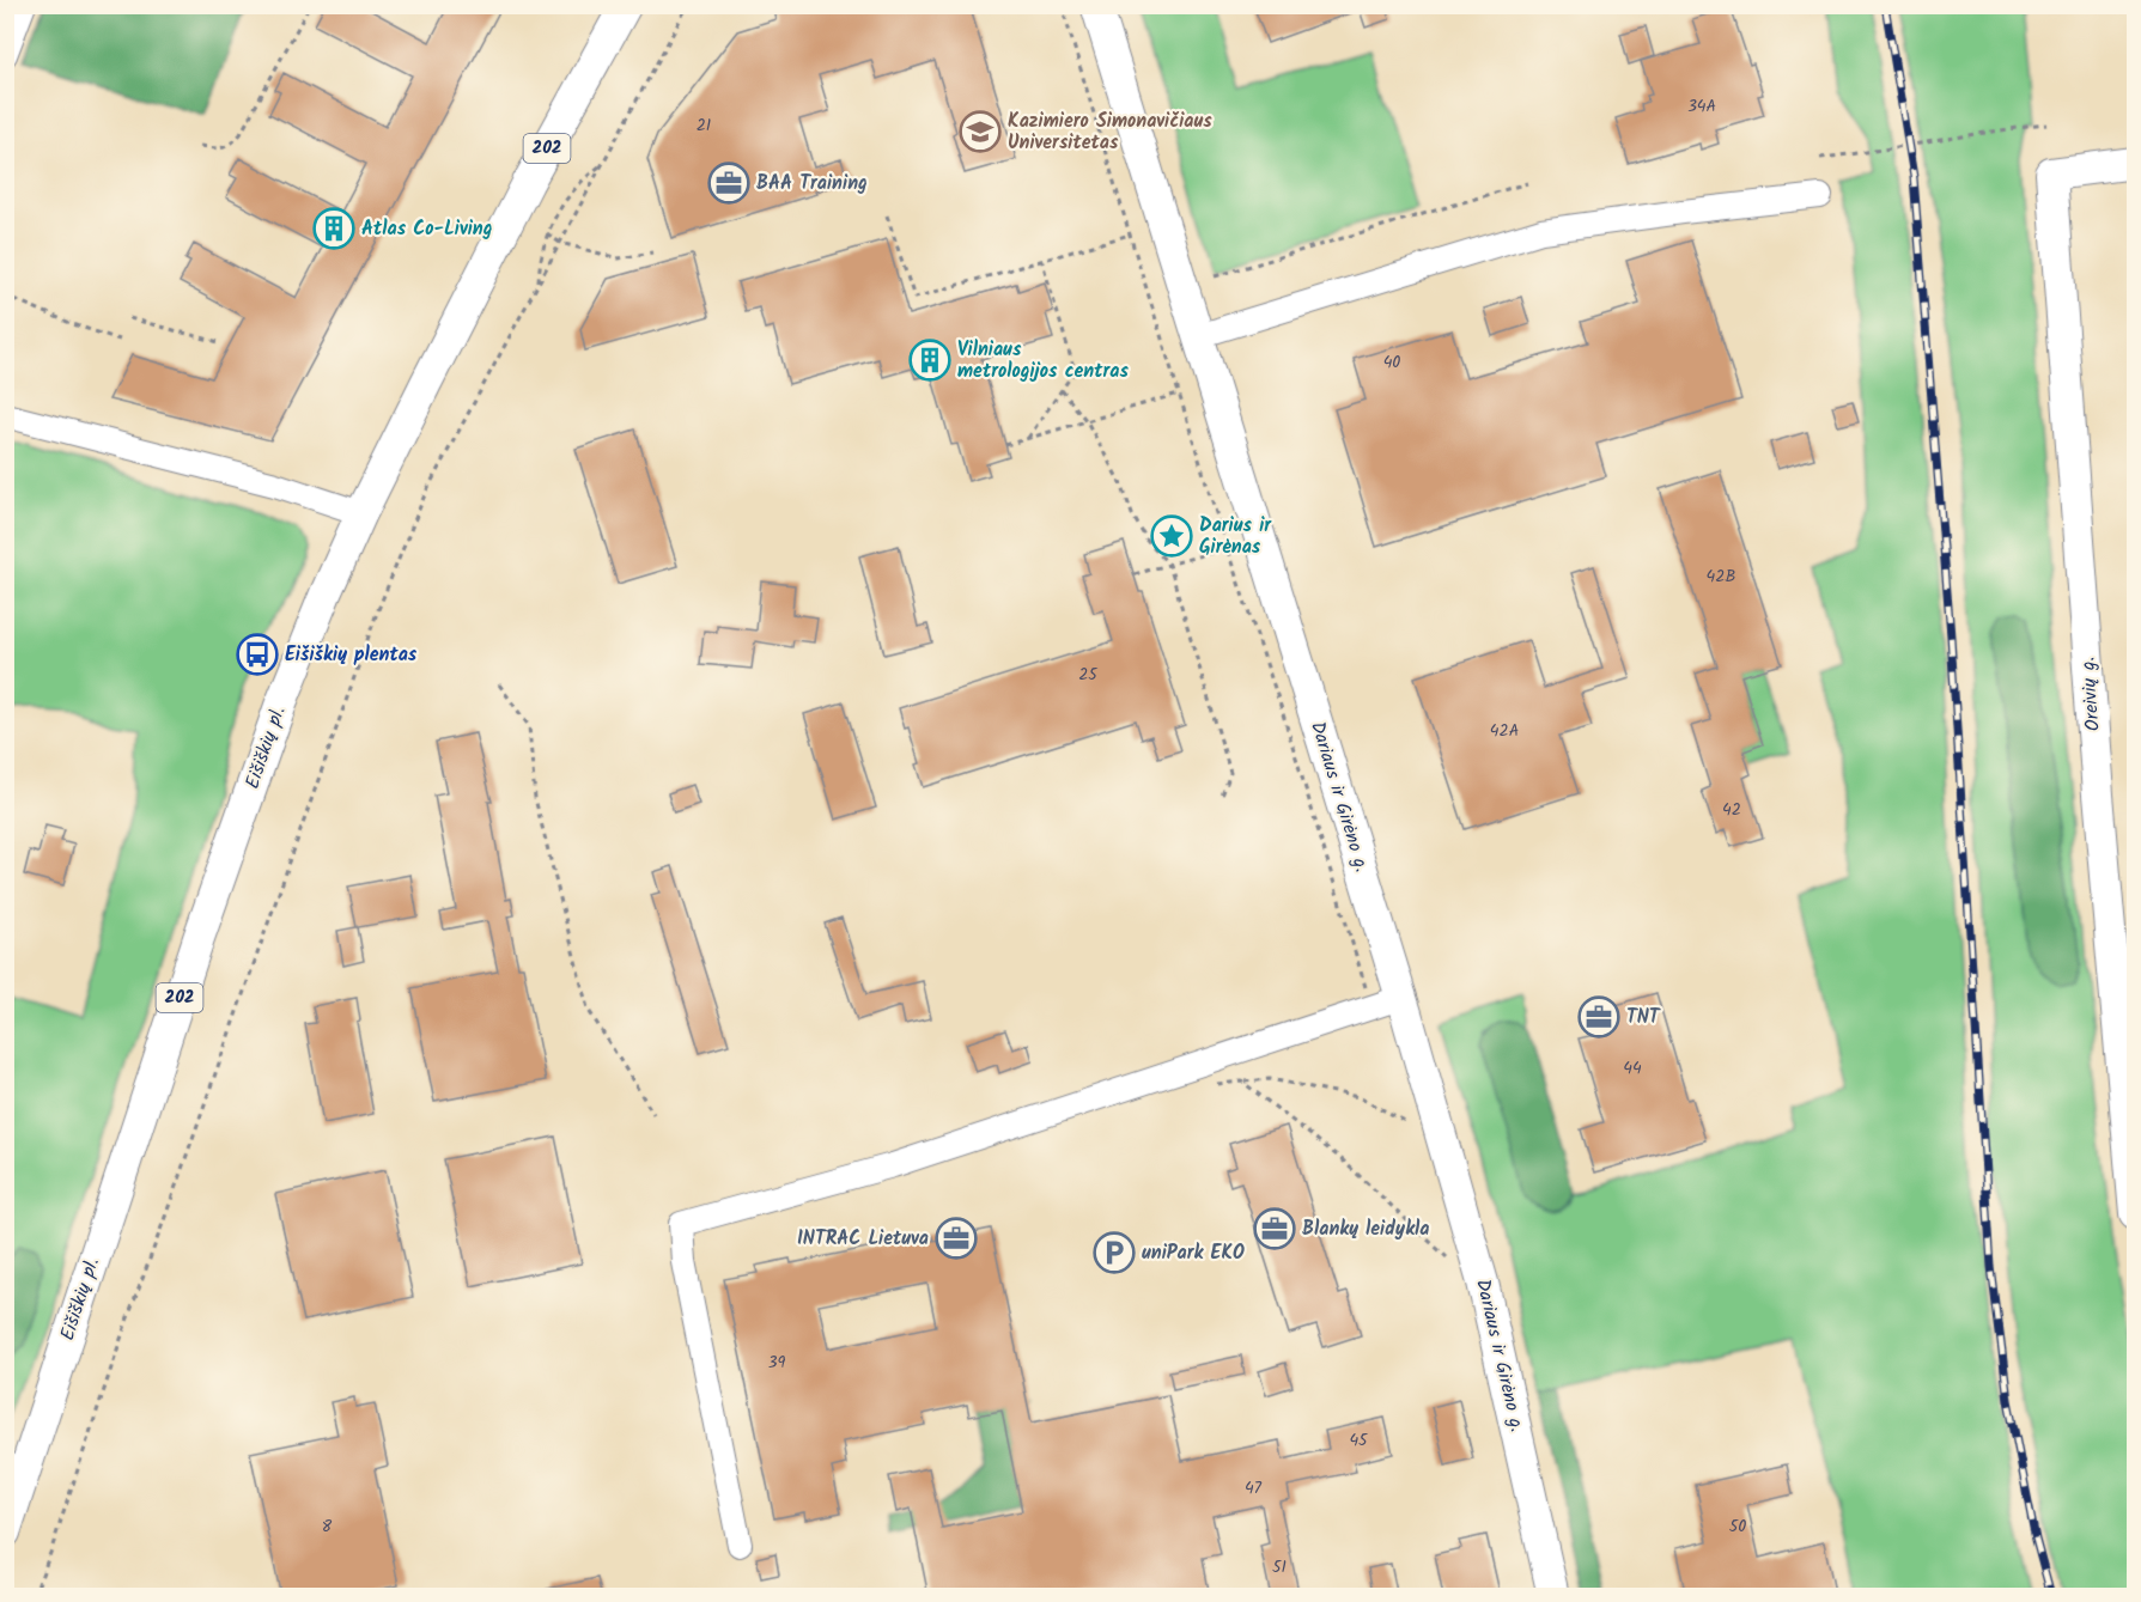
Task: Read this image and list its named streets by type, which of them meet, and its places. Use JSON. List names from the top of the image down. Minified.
{"streets":{"main road":["202","Oreivių g.","Eišiškių pl.","Dariaus ir Girėno g."]},"places":{"school or university":["Kazimiero Simonavičiaus Universitetas"],"office":["BAA Training","TNT","Blankų leidykla","INTRAC Lietuva"],"building":["Atlas Co-Living","Vilniaus metrologijos centras"],"place":["Darius ir Girėnas"],"bus stop":["Eišiškių plentas"],"parking":["uniPark EKO"]},"house_numbers":["34A","21","40","42B","25","42A","42","44","39","45","47","8","50","51"]}
